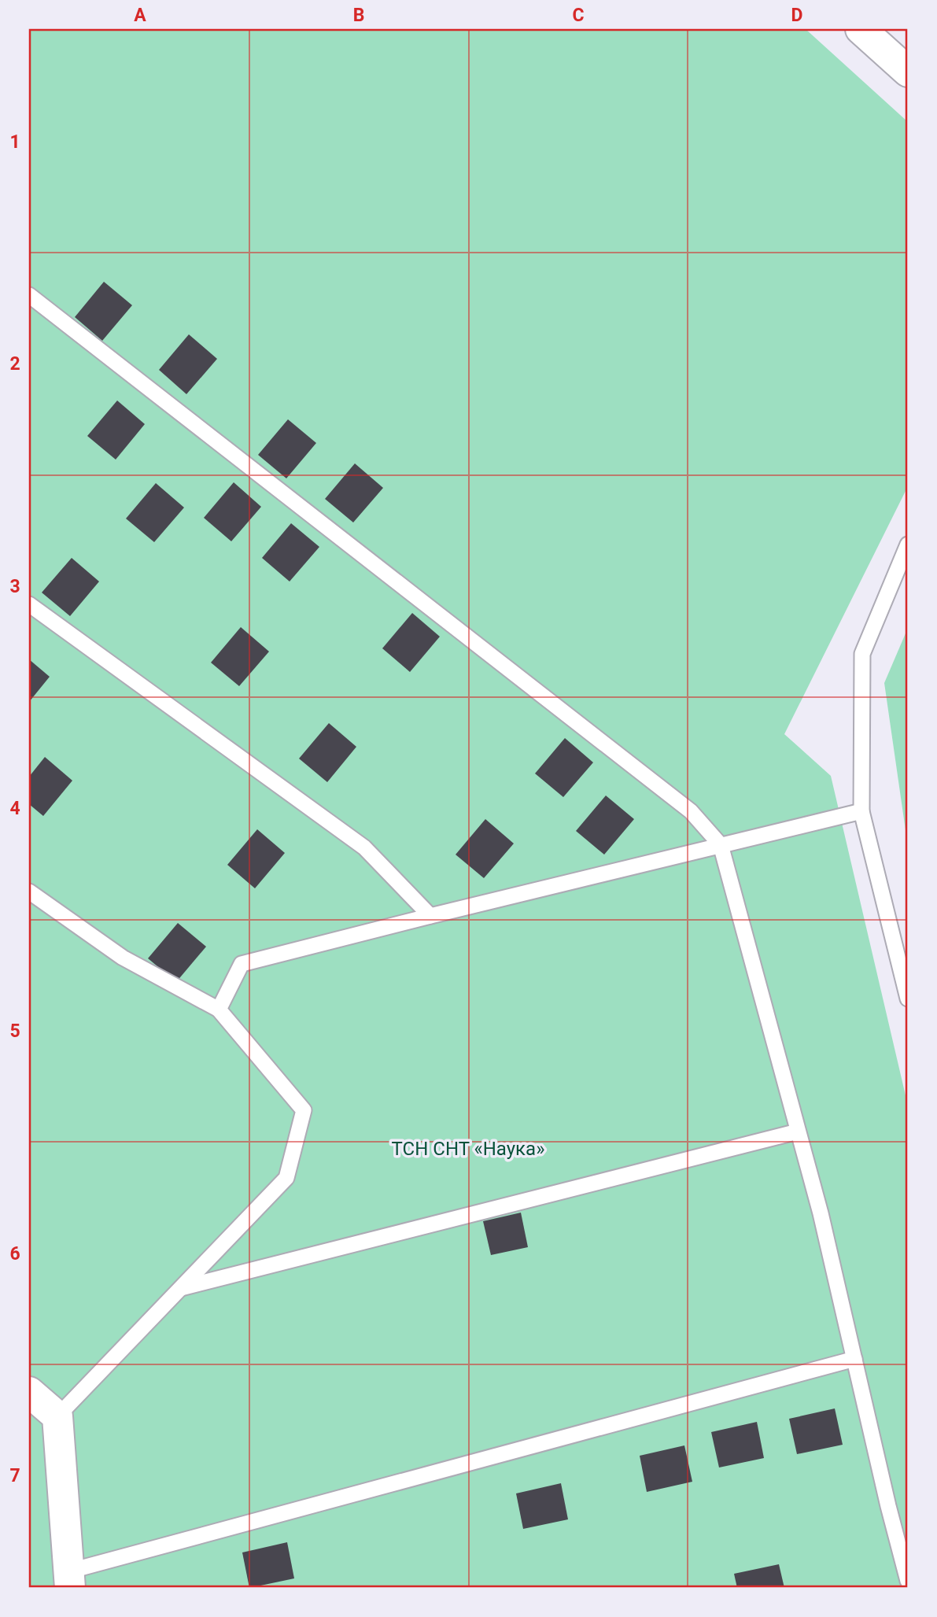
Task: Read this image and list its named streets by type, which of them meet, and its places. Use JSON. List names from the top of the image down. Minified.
{"parks":["ТСН СНТ «Наука»"],"grid":{"columns":["A","B","C","D"],"rows":["1","2","3","4","5","6","7"]}}
